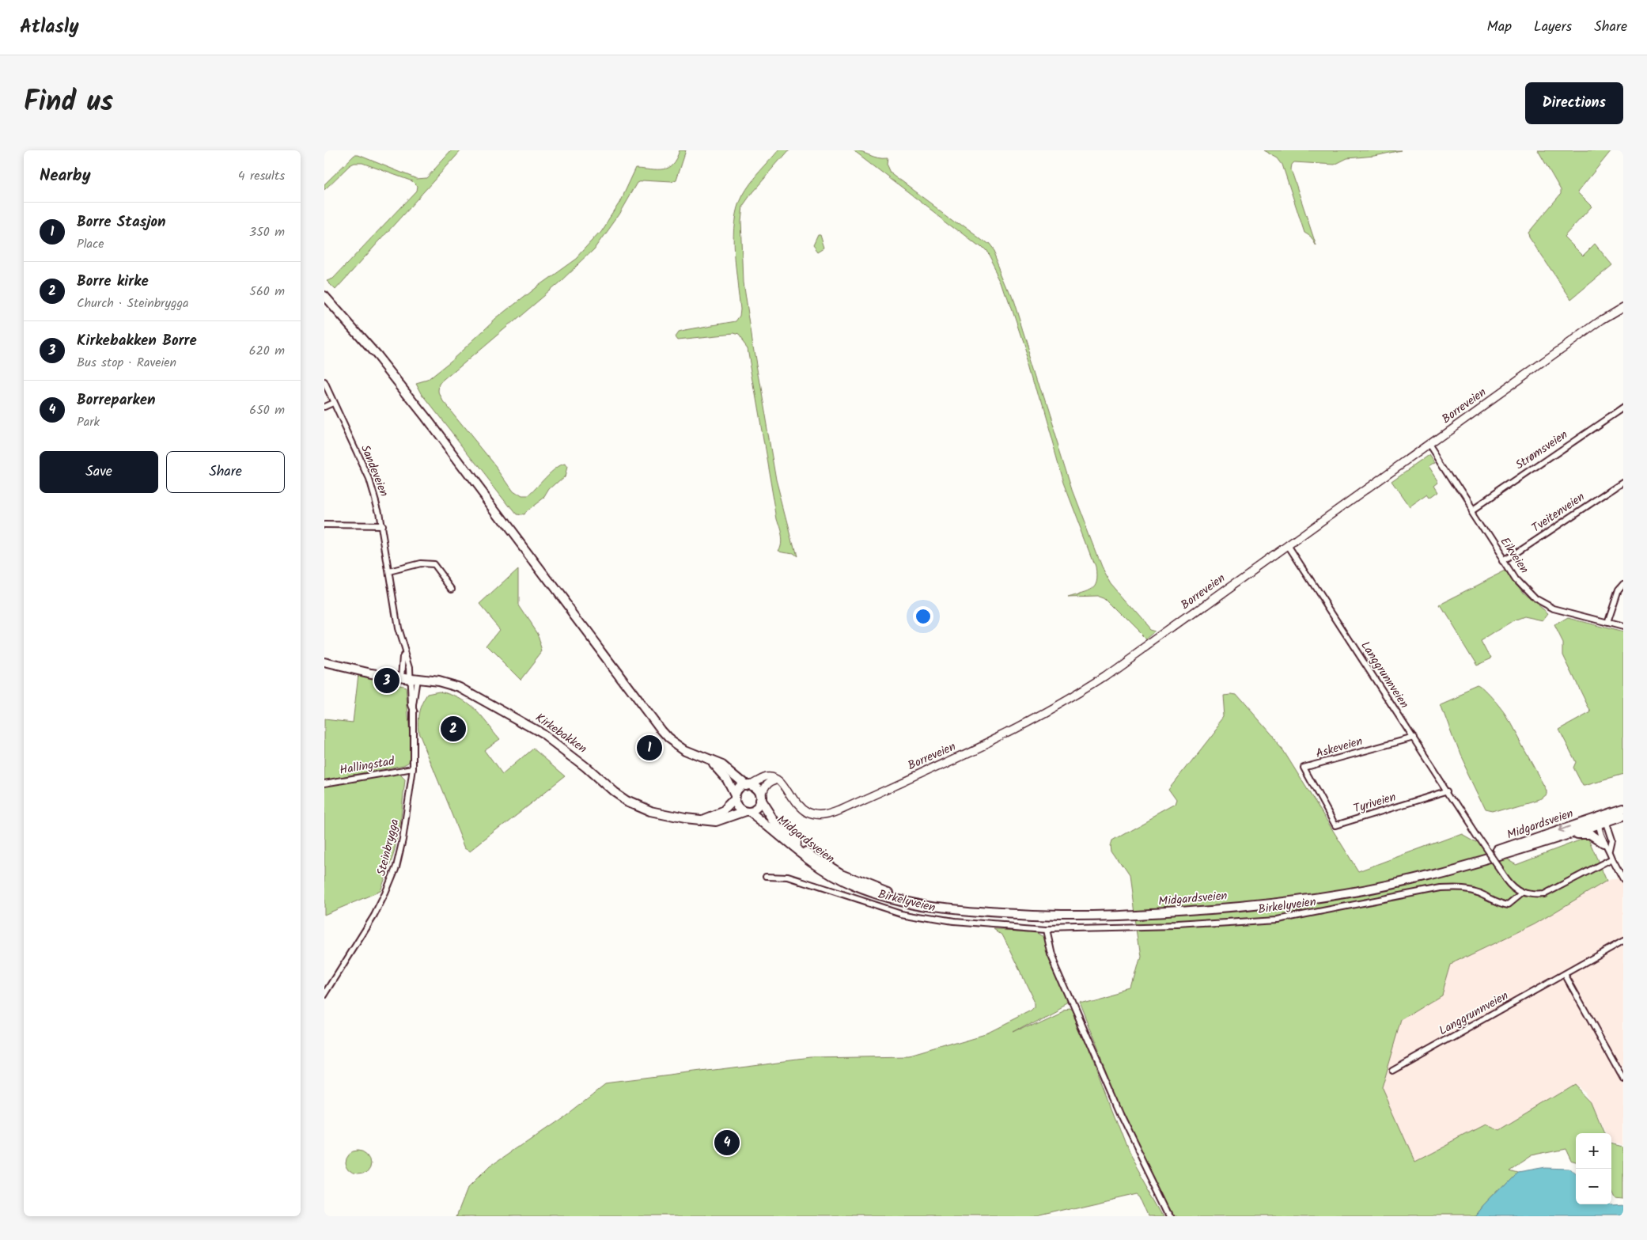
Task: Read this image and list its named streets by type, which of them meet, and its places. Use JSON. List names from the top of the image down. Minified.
{"streets":{"main road":["Borreveien","Kirkebakken","Midgardsveien"],"street":["Strømsveien","Sandeveien","Tveitenveien","Eikveien","Langgrunnveien","Askeveien","Hallingstad","Tyriveien","Steinbrygga","Birkelyveien"]},"crossings":[["Borreveien","Eikveien"],["Borreveien","Langgrunnveien"],["Strømsveien","Eikveien"],["Sandeveien","Kirkebakken"],["Sandeveien","Steinbrygga"],["Tveitenveien","Eikveien"],["Langgrunnveien","Askeveien"],["Langgrunnveien","Tyriveien"],["Langgrunnveien","Birkelyveien"],["Kirkebakken","Midgardsveien"],["Kirkebakken","Steinbrygga"],["Askeveien","Tyriveien"],["Hallingstad","Steinbrygga"]],"page":{"header":"Atlasly","nav":["Map","Layers","Share"],"title":"Find us","buttons":["Directions",["Save","Share"]],"heading":["Nearby","4 results"],"list":[{"mark":"1","name":"Borre Stasjon","note":"Place","value":"350 m"},{"mark":"2","name":"Borre kirke","note":"Church · Steinbrygga","value":"560 m"},{"mark":"3","name":"Kirkebakken Borre","note":"Bus stop · Raveien","value":"620 m"},{"mark":"4","name":"Borreparken","note":"Park","value":"650 m"}],"pins":["3","2","1","4"],"map_buttons":["+","−"]}}
